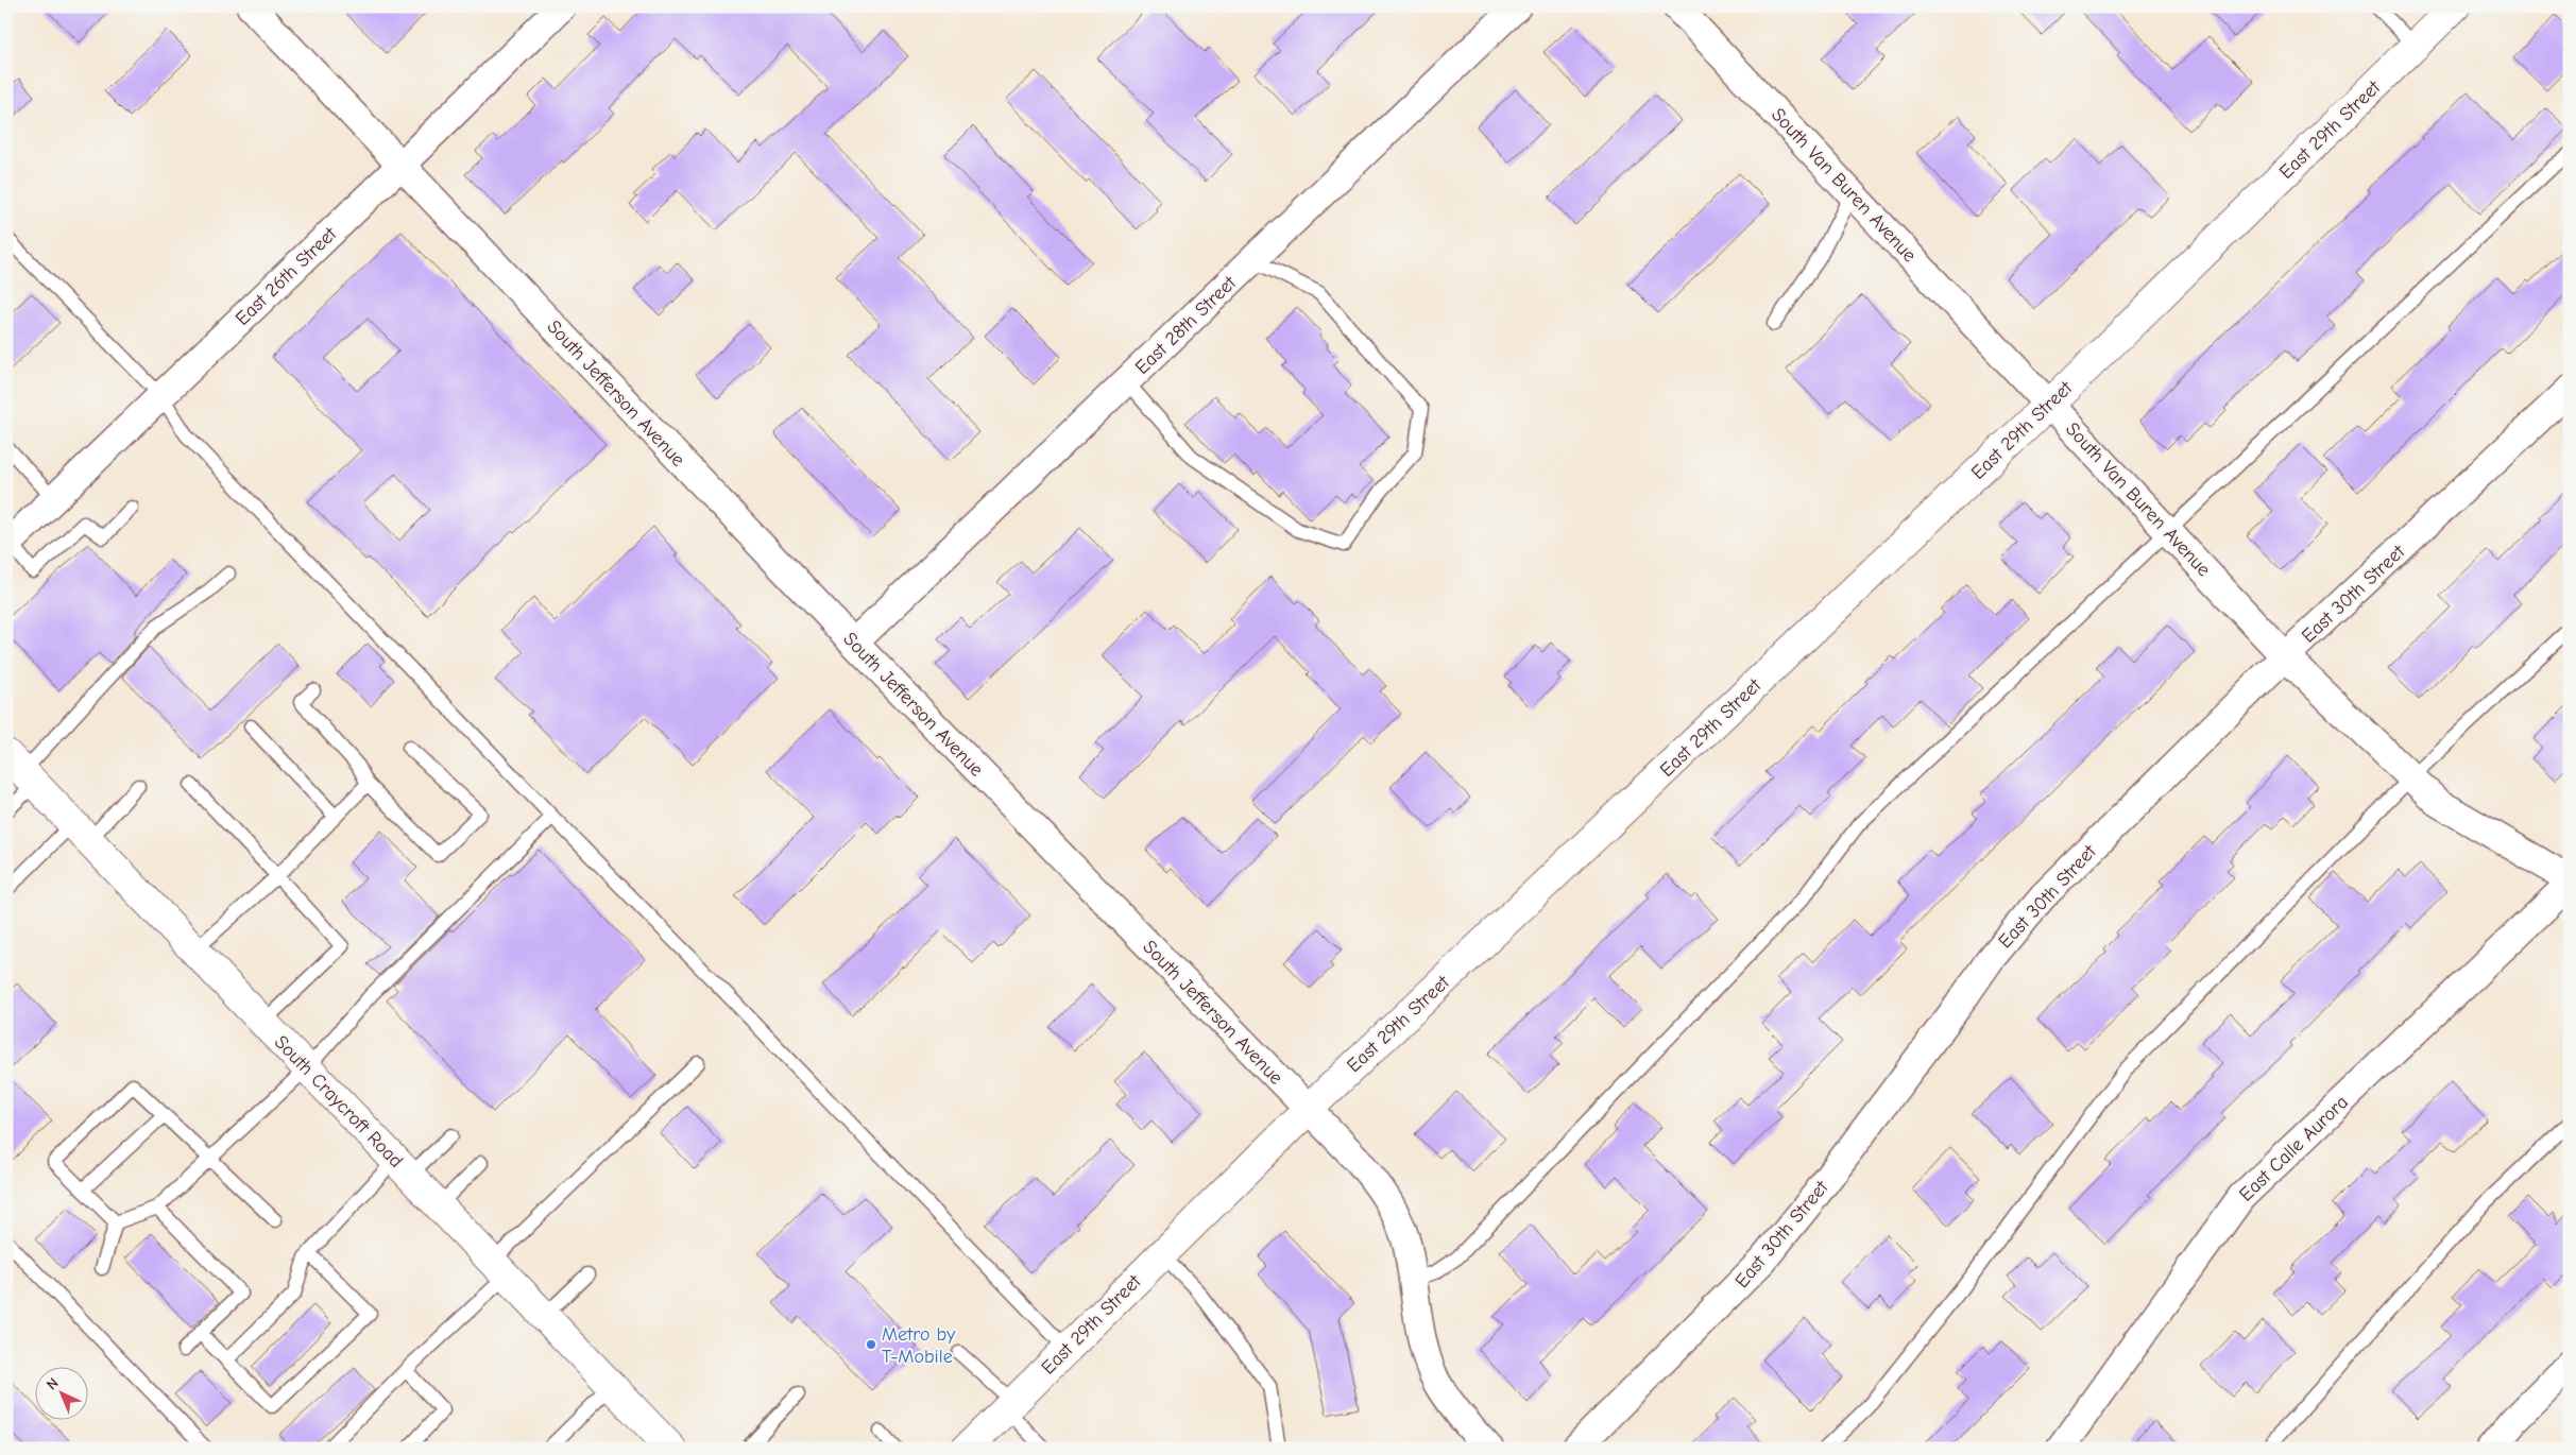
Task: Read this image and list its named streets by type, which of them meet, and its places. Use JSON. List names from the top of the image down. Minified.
{"streets":{"street":["East 29th Street","South Van Buren Avenue","East 26th Street","East 28th Street","South Jefferson Avenue","East 30th Street","South Craycroft Road","East Calle Aurora"]},"crossings":[["East 29th Street","South Van Buren Avenue"],["East 29th Street","South Jefferson Avenue"],["South Van Buren Avenue","East 30th Street"],["East 26th Street","South Jefferson Avenue"],["East 28th Street","South Jefferson Avenue"]],"places":["Metro by T-Mobile"],"north":"top left"}
